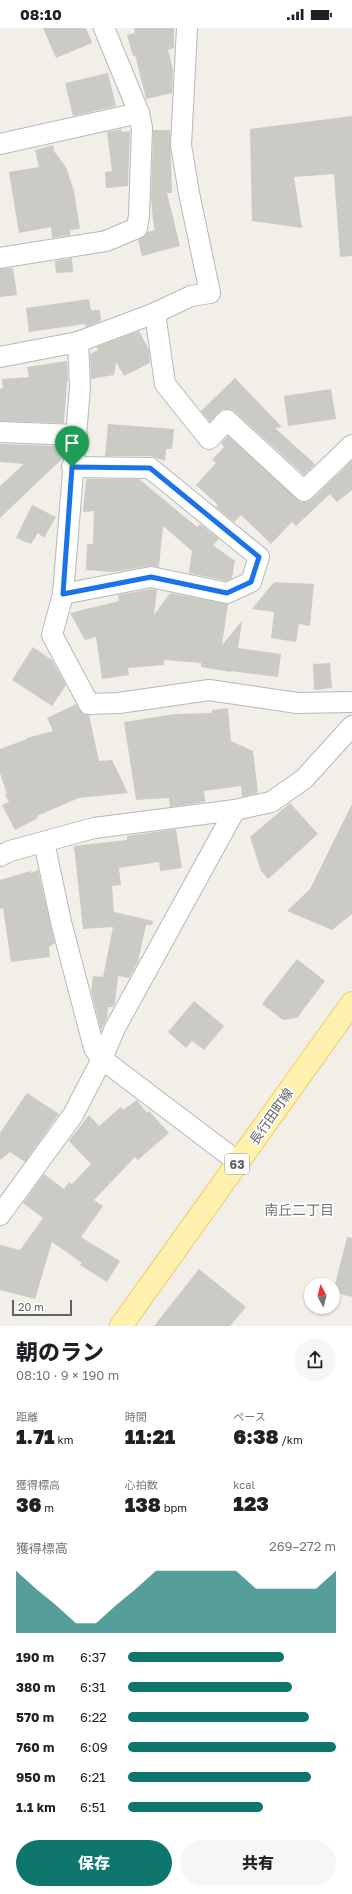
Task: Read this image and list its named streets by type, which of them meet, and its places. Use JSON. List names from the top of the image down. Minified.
{"streets":{"main road":["長行田町線","63"]},"districts":["南丘二丁目"],"scale_bar":"20 m","north":"top","page":{"status":"08:10","scale":"20 m","heading":["朝のラン","08:10 · 9 × 190 m"],"stats":[["距離","1.71 km"],["時間","11:21"],["ペース","6:38 /km"],["獲得標高","36 m"],["心拍数","138 bpm"],["kcal","123"]],"chart":["獲得標高","269–272 m"],"list":[{"name":"190 m","note":"6:37"},{"name":"380 m","note":"6:31"},{"name":"570 m","note":"6:22"},{"name":"760 m","note":"6:09"},{"name":"950 m","note":"6:21"},{"name":"1.1 km","note":"6:51"}],"buttons":["保存","共有"]}}
